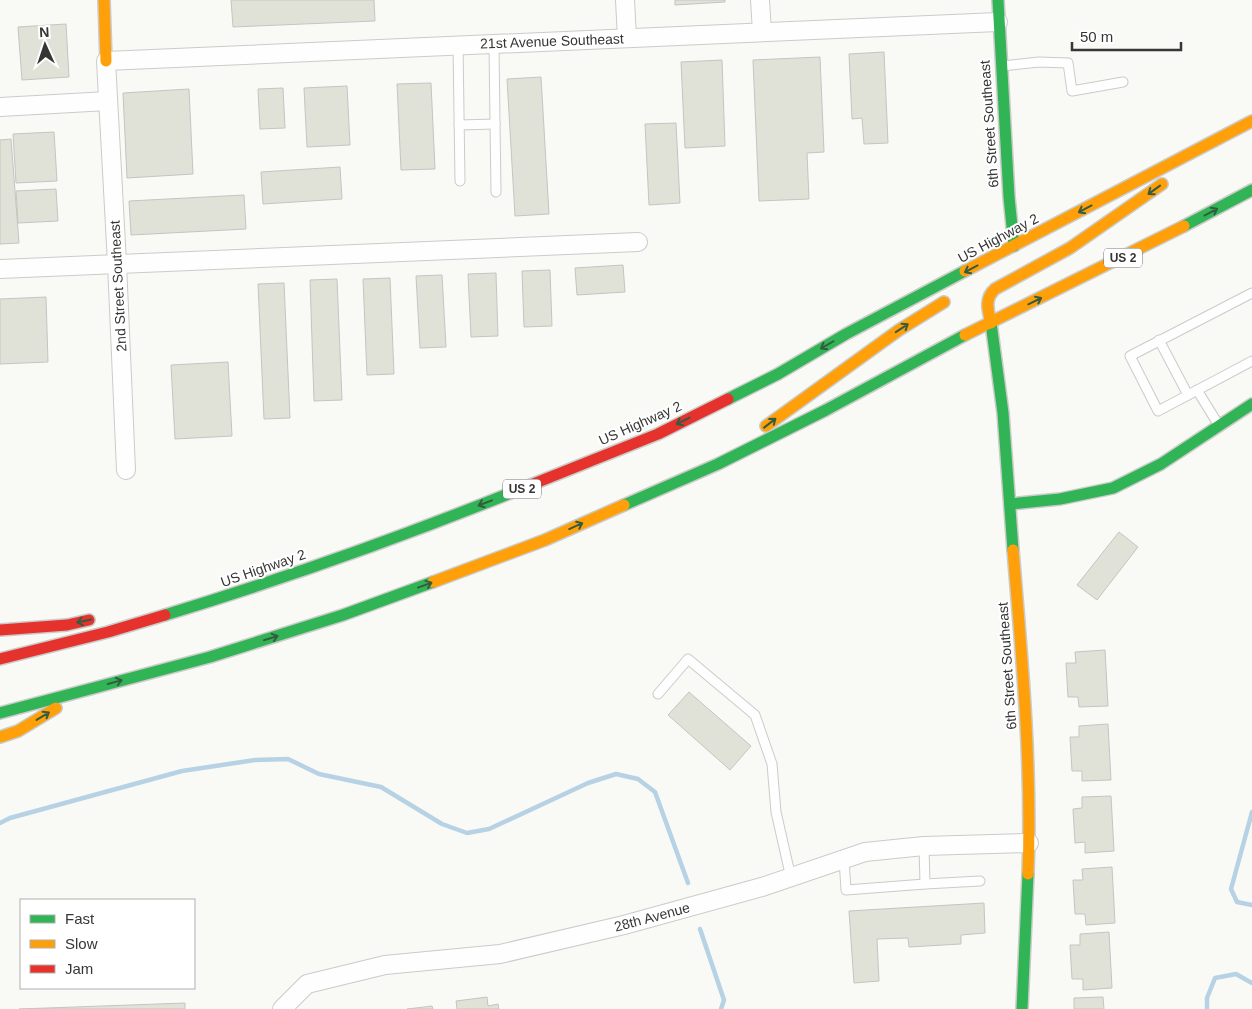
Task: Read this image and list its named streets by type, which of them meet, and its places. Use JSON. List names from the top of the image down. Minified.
{"streets":{"main road":["6th Street Southeast","US Highway 2","US 2"],"street":["21st Avenue Southeast","2nd Street Southeast","28th Avenue"]},"crossings":[["21st Avenue Southeast","6th Street Southeast"],["21st Avenue Southeast","2nd Street Southeast"],["6th Street Southeast","US Highway 2"],["6th Street Southeast","US 2"],["6th Street Southeast","28th Avenue"]],"legend":["Fast","Slow","Jam"],"scale_bar":"50 m","north":"top"}
